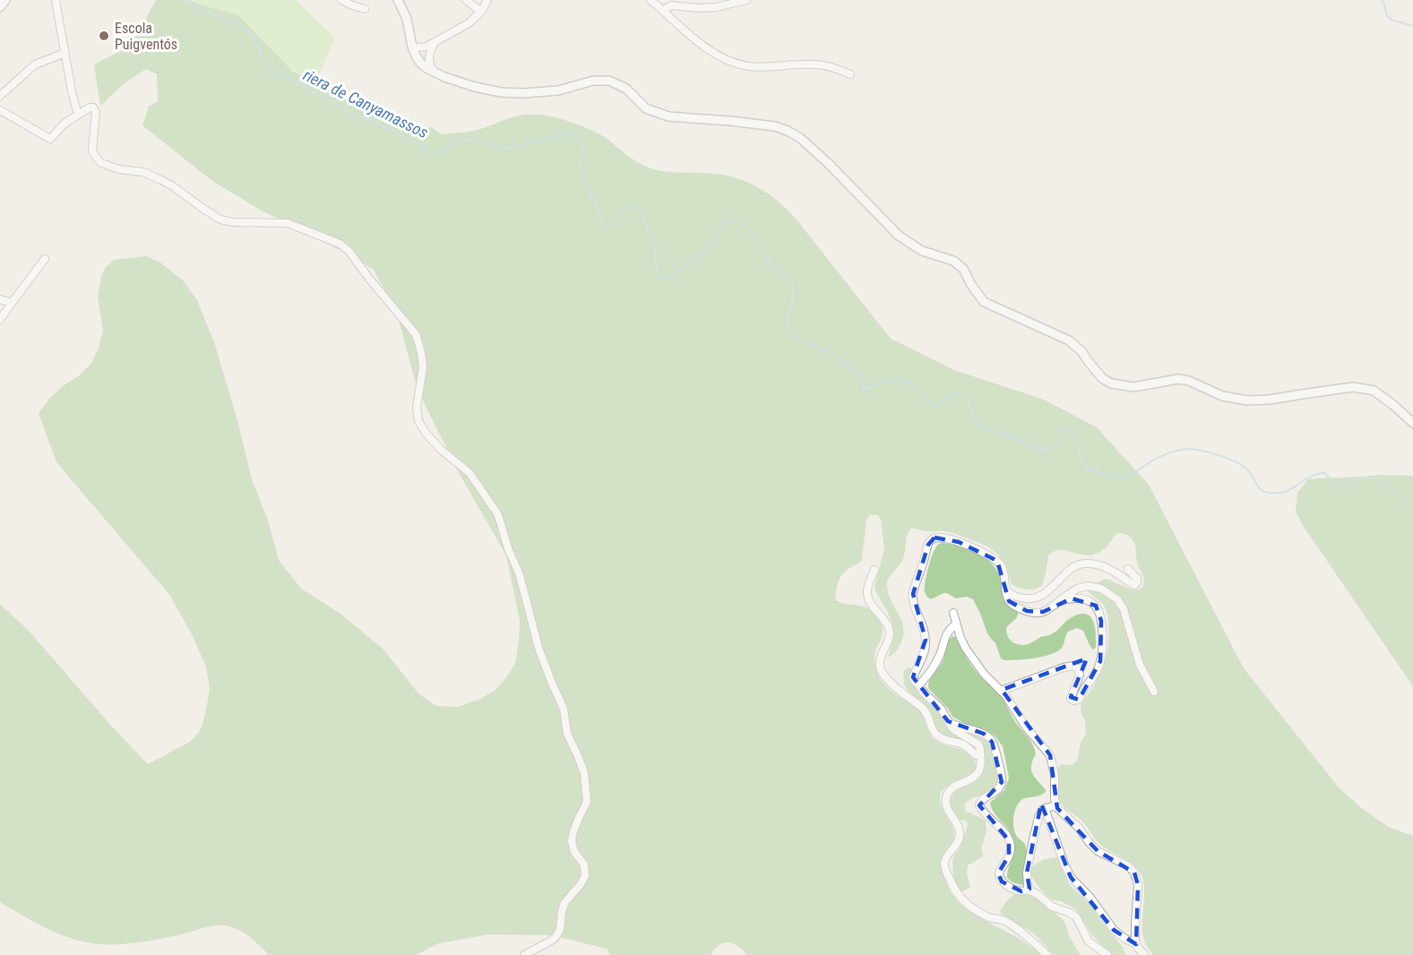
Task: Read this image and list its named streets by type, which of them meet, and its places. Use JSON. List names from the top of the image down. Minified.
{"water":["riera de Canyamassos"],"places":["Escola Puigventós"]}
